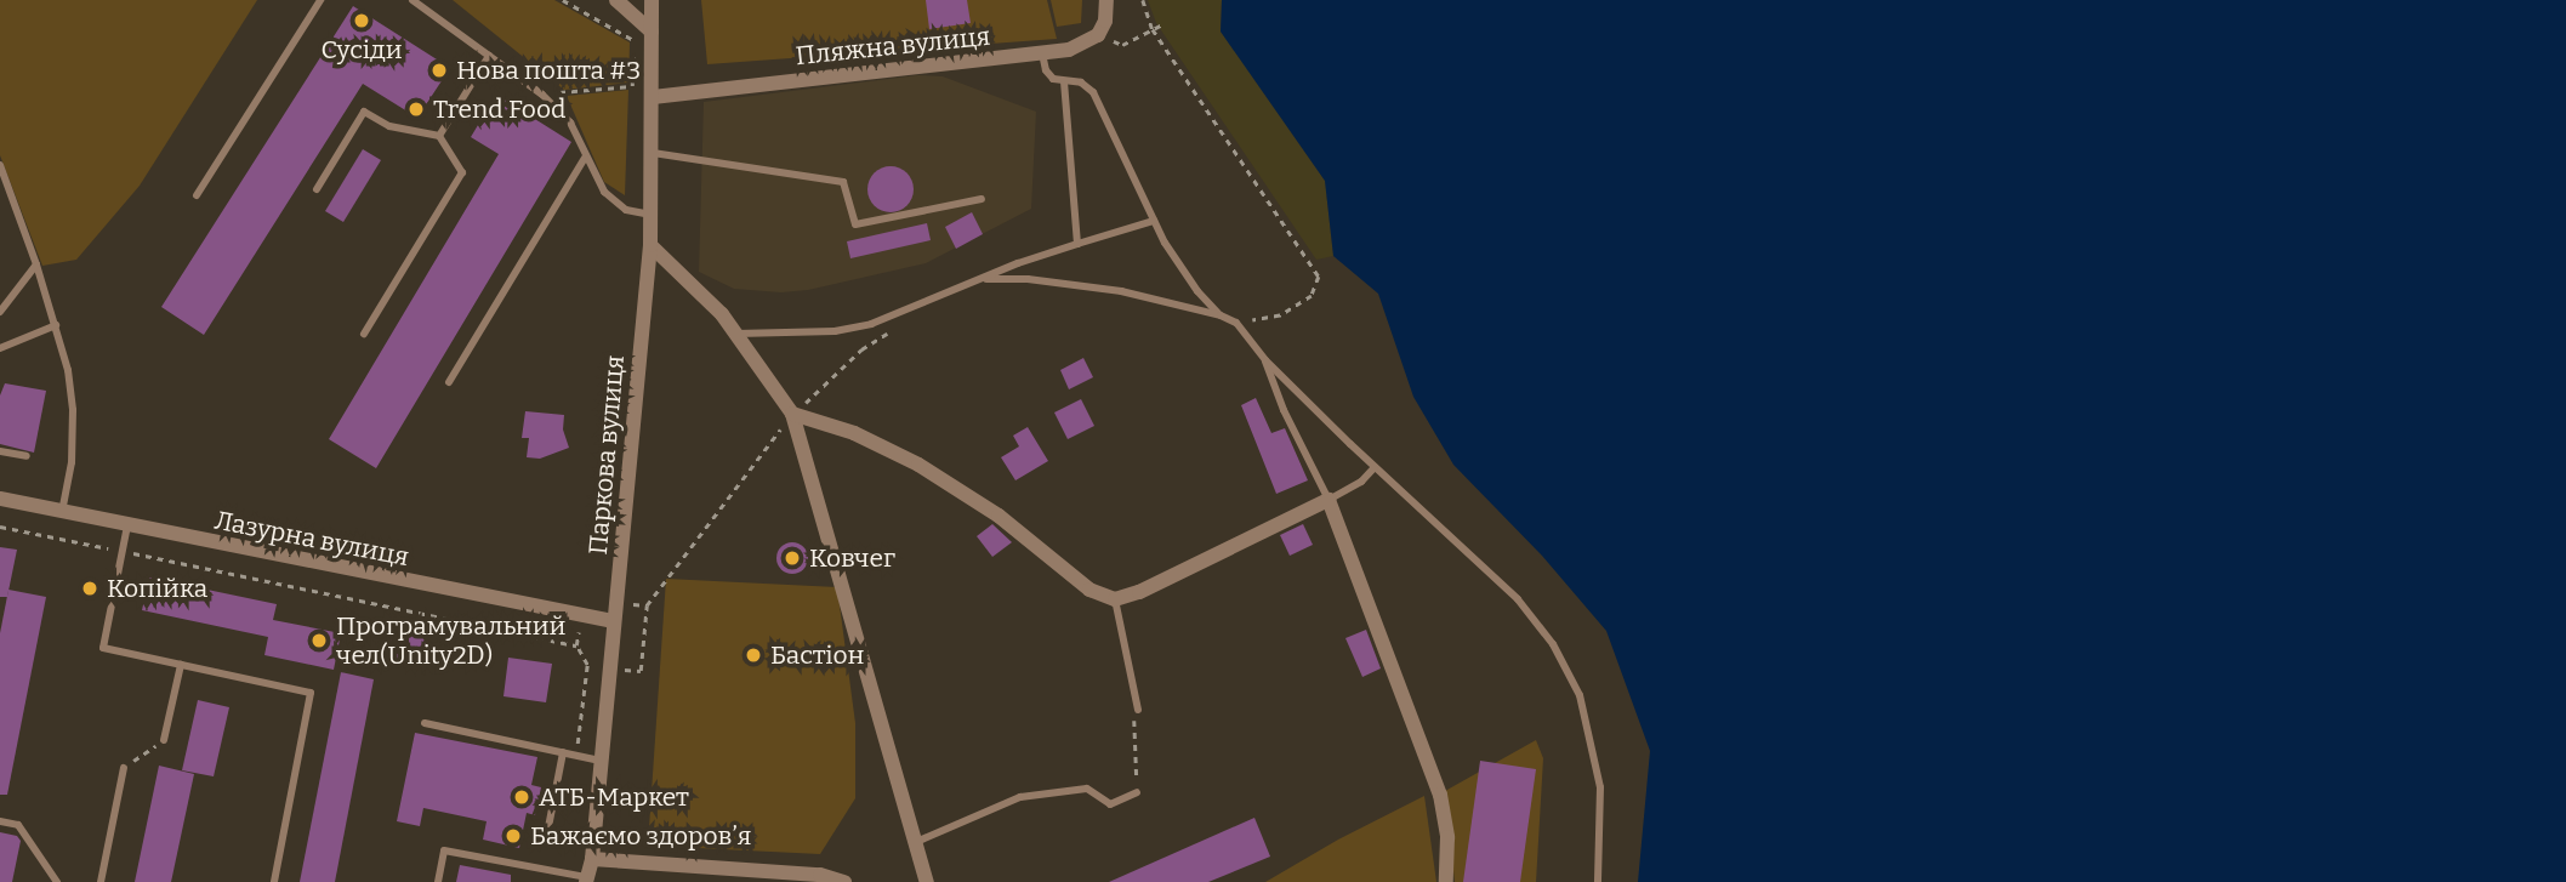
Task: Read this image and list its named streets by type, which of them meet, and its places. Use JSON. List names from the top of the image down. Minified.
{"streets":{"street":["Пляжна вулиця","Паркова вулиця","Лазурна вулиця"]},"crossings":[["Пляжна вулиця","Паркова вулиця"],["Паркова вулиця","Лазурна вулиця"]],"places":["Сусіди","Нова пошта #3","Trend Food","Ковчег","Копійка","Програмувальний чел(Unity2D)","Бастіон","АТБ-Маркет","Бажаємо здоровʼя"]}
